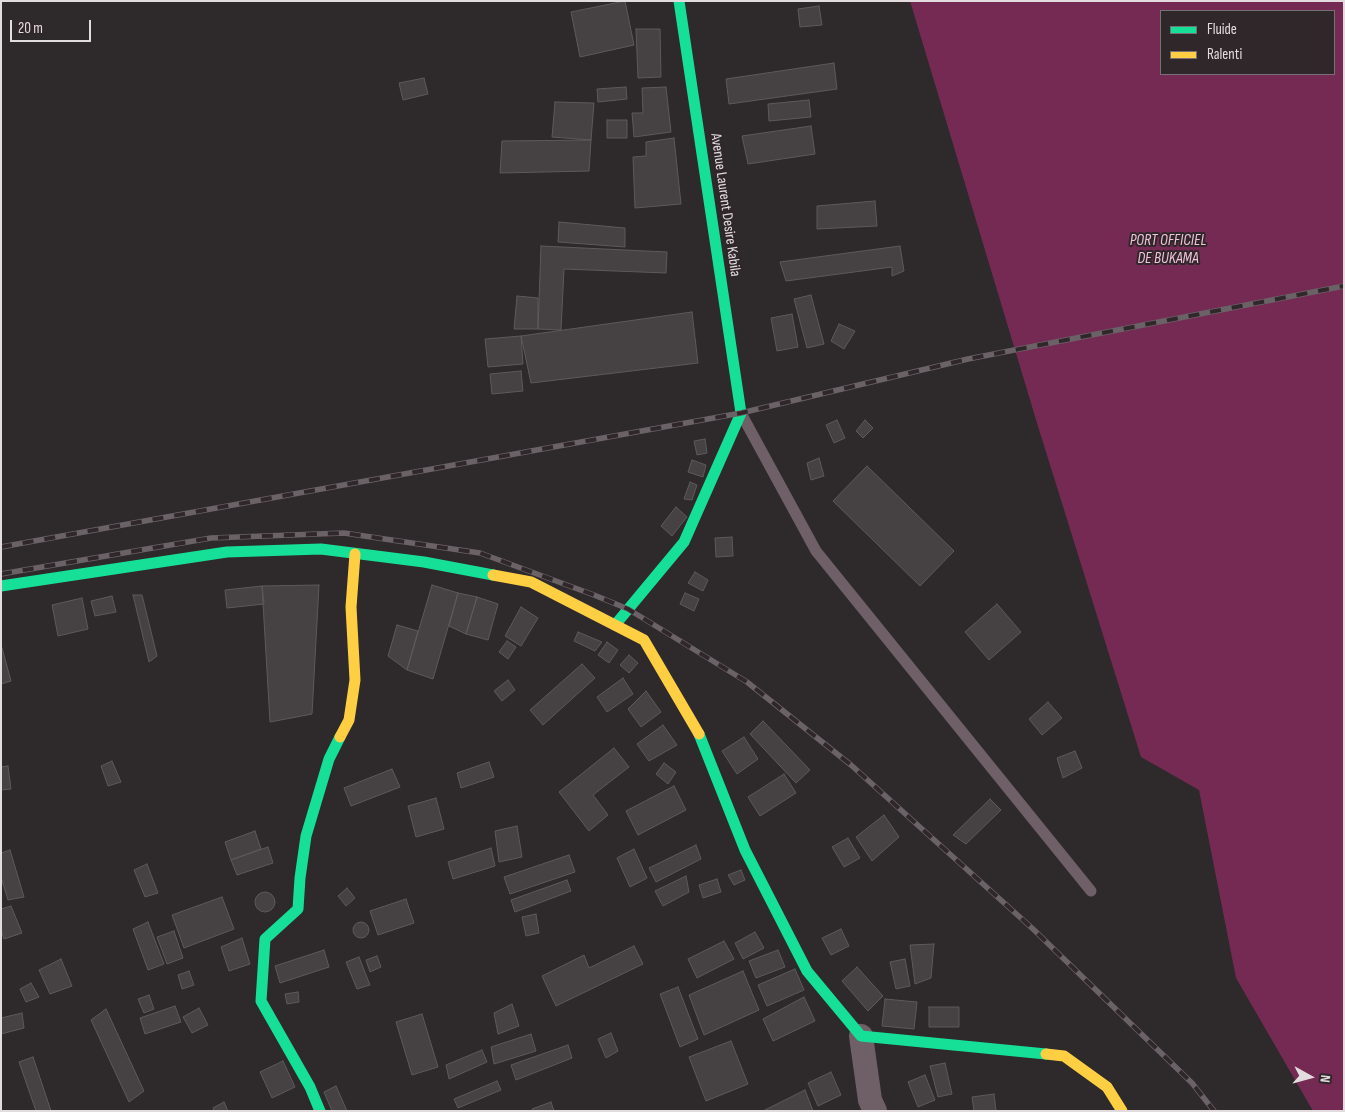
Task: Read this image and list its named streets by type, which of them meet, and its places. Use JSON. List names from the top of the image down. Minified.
{"streets":{"street":["Avenue Laurent Desire Kabila"]},"water":["PORT OFFICIEL DE BUKAMA"],"legend":["Fluide","Ralenti"],"scale_bar":"20 m","north":"right"}
